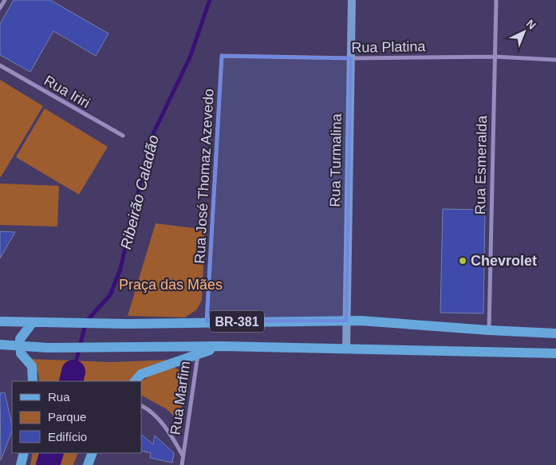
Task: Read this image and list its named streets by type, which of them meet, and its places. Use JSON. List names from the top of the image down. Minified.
{"streets":{"main road":["Rua Turmalina","BR-381"],"street":["Rua Platina","Rua Iriri","Rua Esmeralda","Rua José Thomaz Azevedo","Rua Marfim"]},"crossings":[["Rua Platina","Rua Turmalina"],["Rua Platina","Rua Esmeralda"],["Rua Platina","Rua José Thomaz Azevedo"],["Rua Turmalina","BR-381"],["Rua Esmeralda","BR-381"],["Rua José Thomaz Azevedo","BR-381"],["BR-381","Rua Marfim"]],"water":["Ribeirão Caladão"],"parks":["Praça das Mães"],"places":["Chevrolet"],"legend":["Rua","Parque","Edifício"],"north":"top right"}
